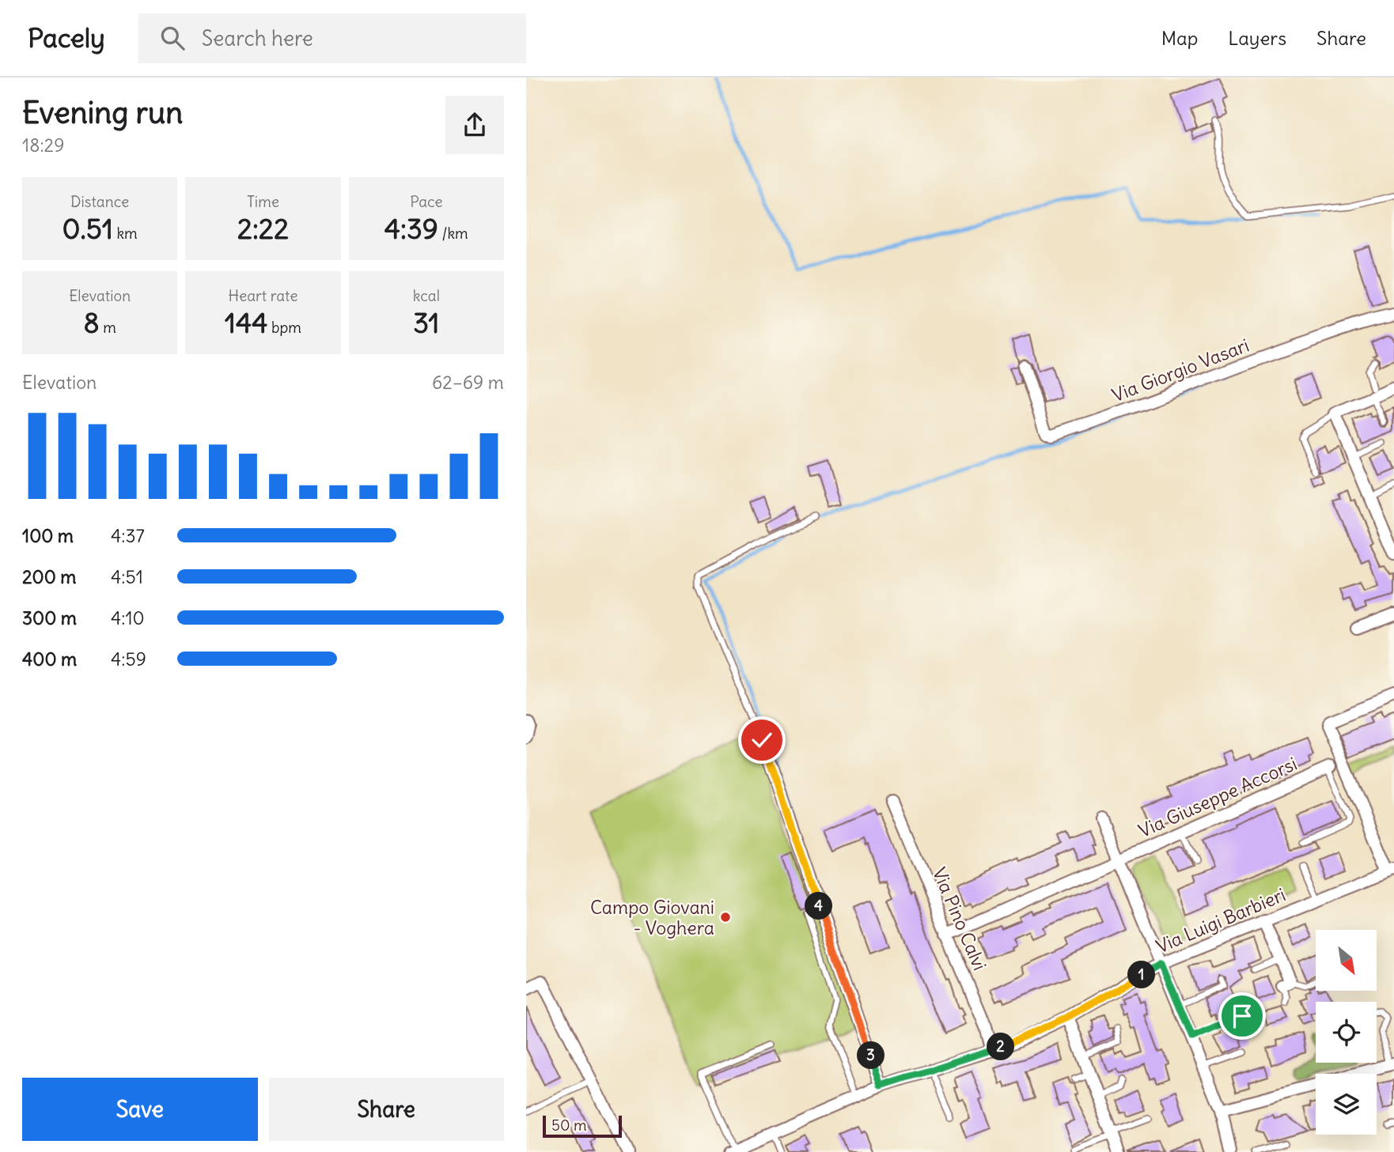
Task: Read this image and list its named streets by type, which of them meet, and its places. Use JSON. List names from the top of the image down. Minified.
{"streets":{"street":["Via Giorgio Vasari","Via Giuseppe Accorsi","Via Pino Calvi","Via Luigi Barbieri"]},"crossings":[["Via Giuseppe Accorsi","Via Pino Calvi"],["Via Pino Calvi","Via Luigi Barbieri"]],"places":["Campo Giovani - Voghera"],"scale_bar":"50 m","north":"bottom right","page":{"header":"Pacely","search":"Search here","nav":["Map","Layers","Share"],"heading":["Evening run","18:29"],"stats":[["Distance","0.51 km"],["Time","2:22"],["Pace","4:39 /km"],["Elevation","8 m"],["Heart rate","144 bpm"],["kcal","31"]],"chart":["Elevation","62–69 m"],"list":[{"name":"100 m","note":"4:37"},{"name":"200 m","note":"4:51"},{"name":"300 m","note":"4:10"},{"name":"400 m","note":"4:59"}],"pins":["4","1","2","3"],"buttons":["Save","Share"],"scale":"50 m"}}
